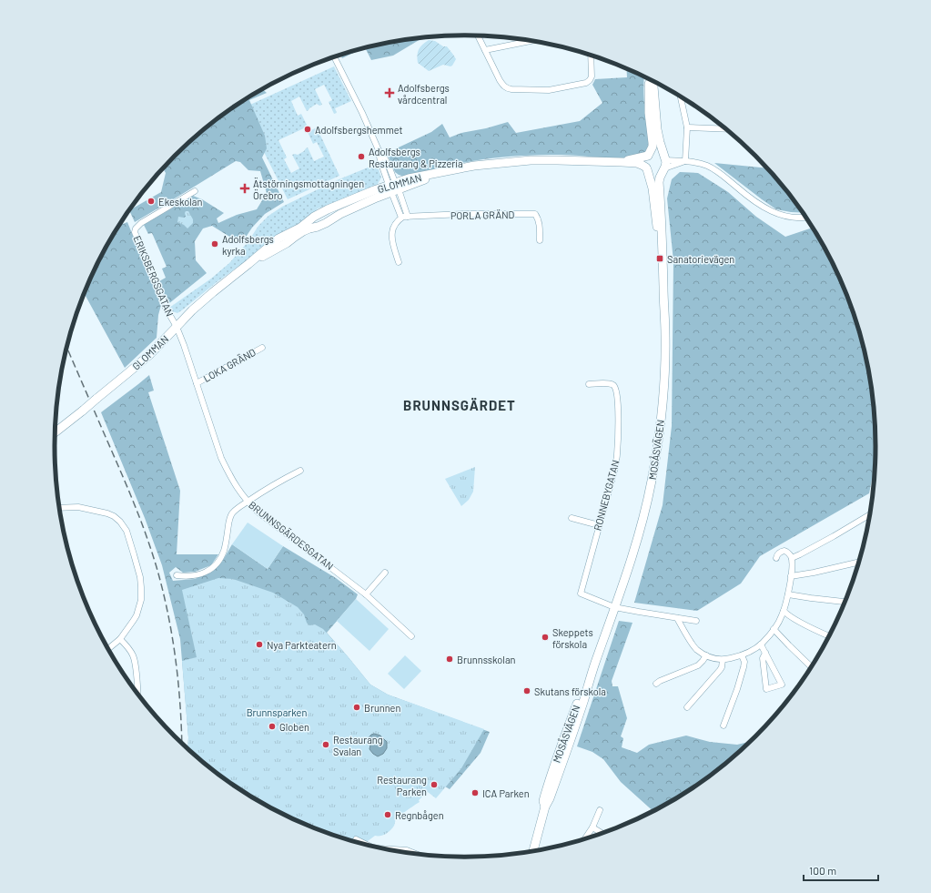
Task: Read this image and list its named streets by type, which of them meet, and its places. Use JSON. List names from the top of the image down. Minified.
{"streets":{"main road":["GLOMMAN","MOSÅSVÄGEN"],"street":["PORLA GRÄND","ERIKSBERGSGATAN","LOKA GRÄND","RONNEBYGATAN","BRUNNSGÄRDESGATAN"]},"crossings":[["GLOMMAN","ERIKSBERGSGATAN"],["GLOMMAN","MOSÅSVÄGEN"],["GLOMMAN","BRUNNSGÄRDESGATAN"],["ERIKSBERGSGATAN","BRUNNSGÄRDESGATAN"],["LOKA GRÄND","BRUNNSGÄRDESGATAN"],["MOSÅSVÄGEN","RONNEBYGATAN"]],"districts":["BRUNNSGÄRDET"],"parks":["Brunnsparken"],"places":{"health":["Adolfsbergs vårdcentral","Ätstörningsmottagningen Örebro"],"other":["Adolfsbergshemmet","Adolfsbergs Restaurang & Pizzeria","Ekeskolan","Adolfsbergs kyrka","Skeppets förskola","Nya Parkteatern","Brunnsskolan","Skutans förskola","Brunnen","Globen","Restaurang Svalan","Restaurang Parken","ICA Parken","Regnbågen"],"transit":["Sanatorievägen"]},"scale_bar":"100 m"}
